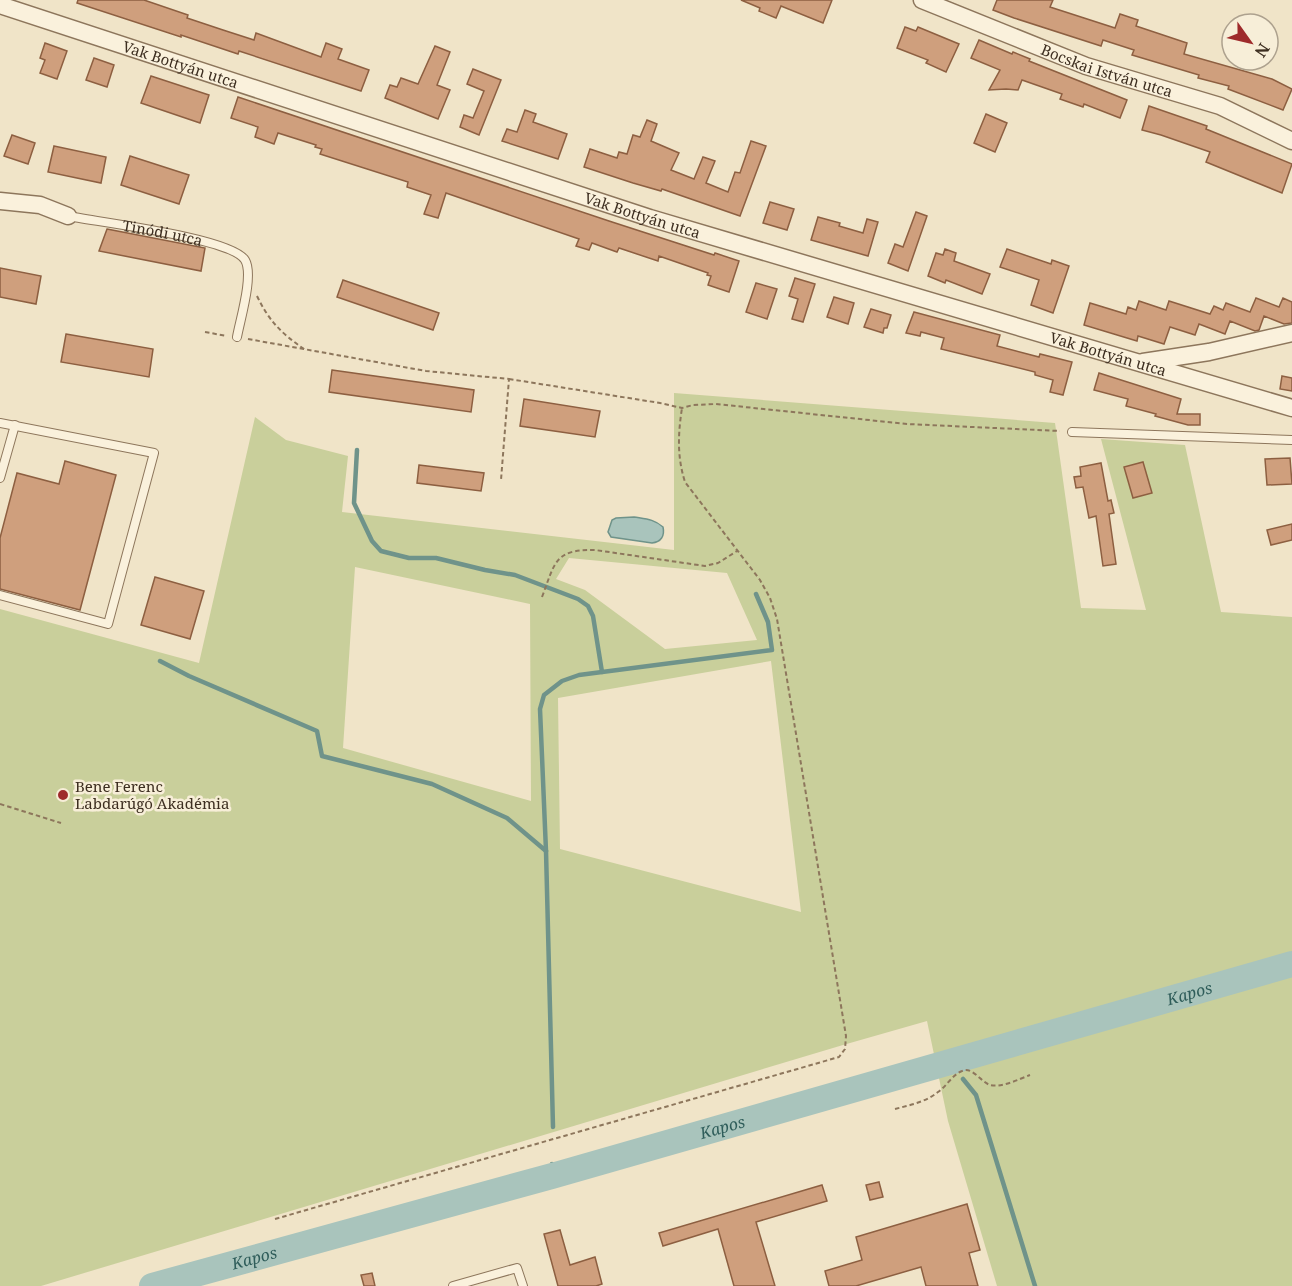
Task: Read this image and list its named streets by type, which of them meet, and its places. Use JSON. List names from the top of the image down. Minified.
{"streets":{"street":["Vak Bottyán utca","Bocskai István utca","Tinódi utca"]},"water":["Kapos"],"places":["Bene Ferenc Labdarúgó Akadémia"],"north":"bottom right"}
